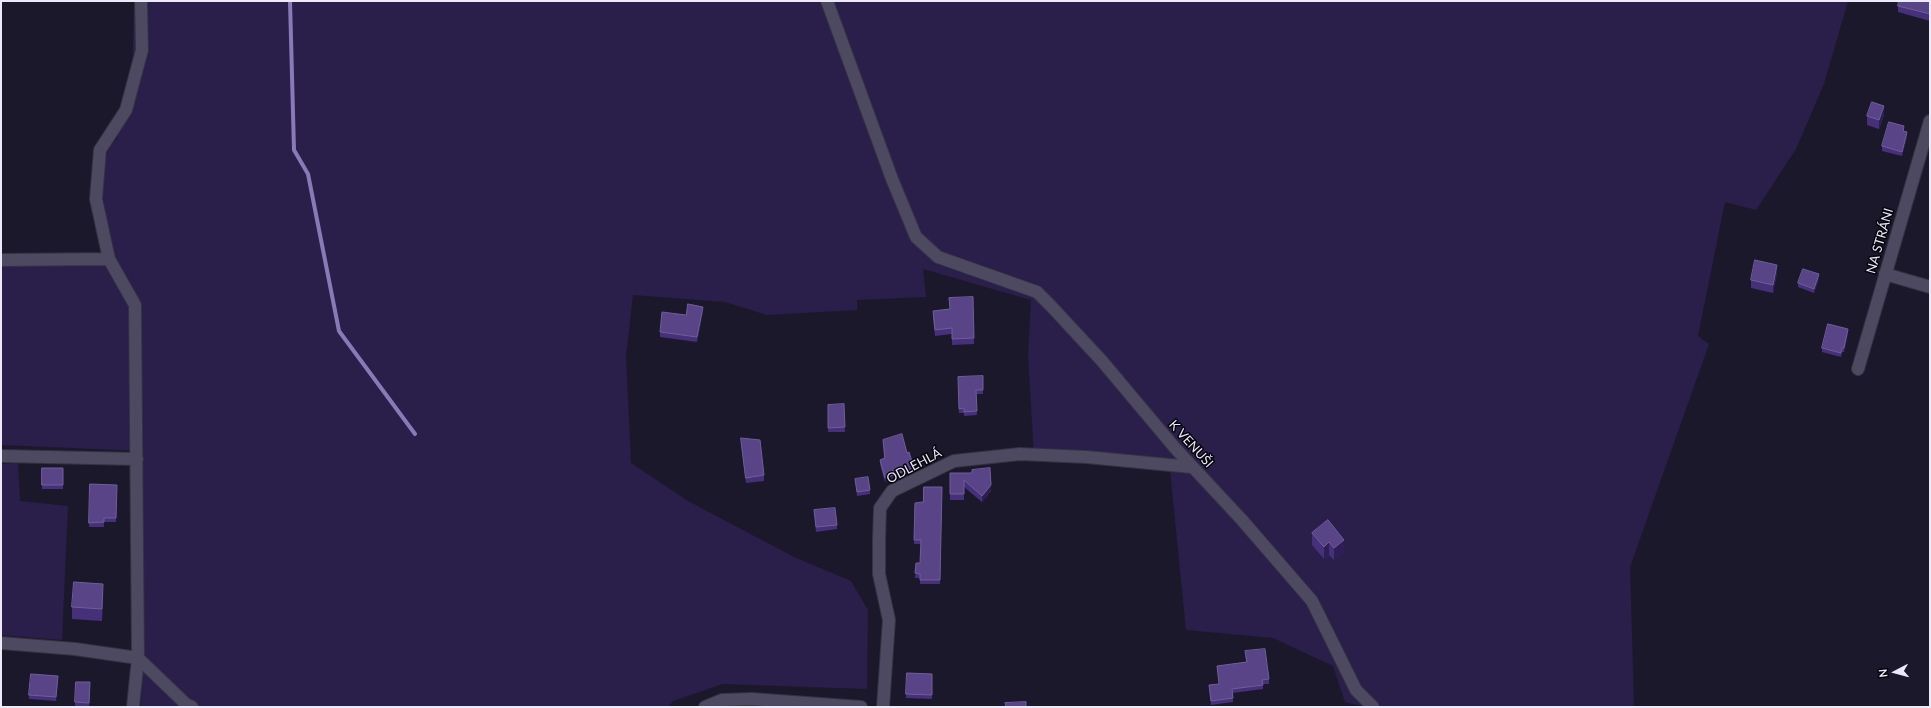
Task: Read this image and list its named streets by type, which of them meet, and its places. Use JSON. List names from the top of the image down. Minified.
{"streets":{"street":["NA STRÁNI","K VENUŠI","ODLEHLÁ"]},"crossings":[["K VENUŠI","ODLEHLÁ"]],"north":"left"}
